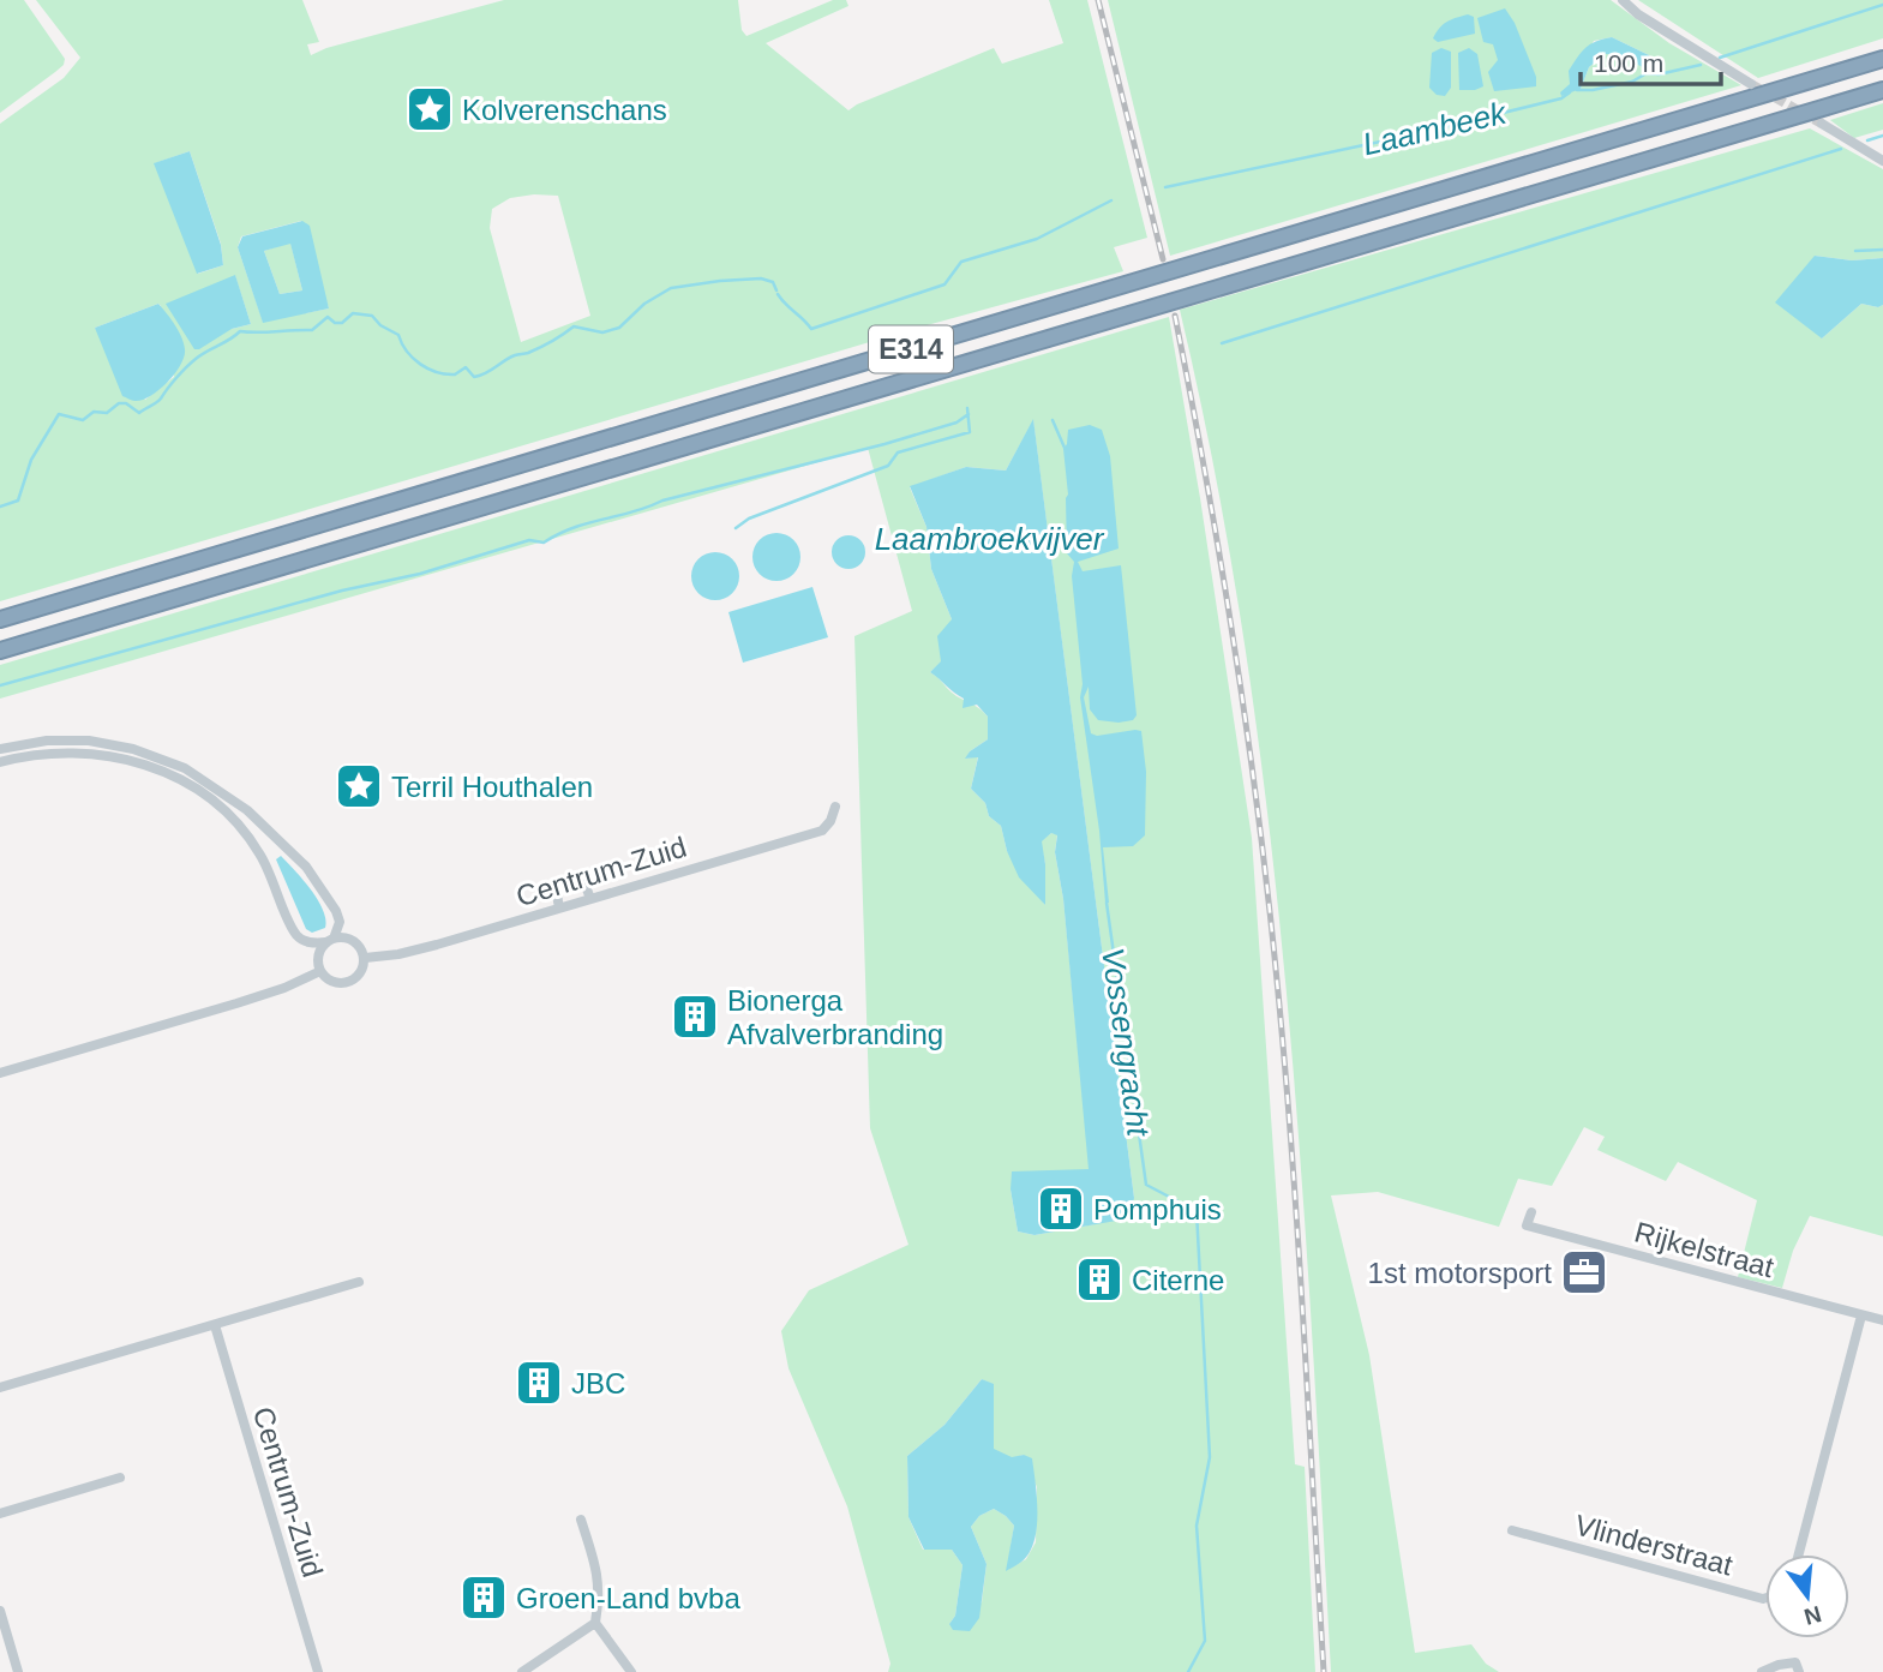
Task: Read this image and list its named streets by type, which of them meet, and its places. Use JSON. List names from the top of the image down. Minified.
{"streets":{"highway":["E314"],"street":["Centrum-Zuid","Rijkelstraat","Vlinderstraat"]},"water":["Laambeek","Laambroekvijver","Vossengracht"],"places":{"place":["Kolverenschans","Terril Houthalen"],"building":["Bionerga Afvalverbranding","Pomphuis","Citerne","JBC","Groen-Land bvba"],"office":["1st motorsport"]},"scale_bar":"100 m","north":"bottom"}
